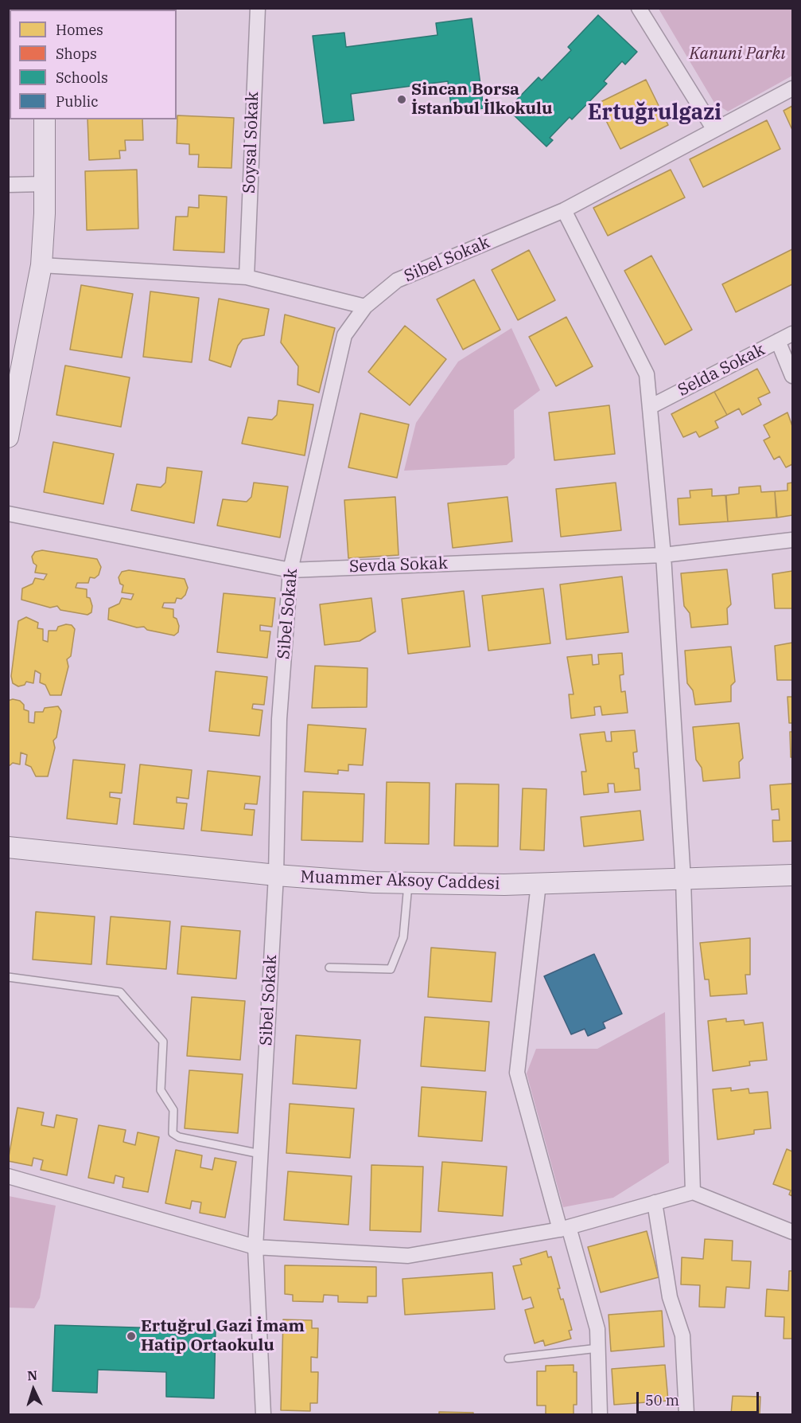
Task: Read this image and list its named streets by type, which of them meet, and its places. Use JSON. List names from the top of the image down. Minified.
{"streets":{"street":["Soysal Sokak","Sibel Sokak","Selda Sokak","Sevda Sokak","Muammer Aksoy Caddesi"]},"crossings":[["Sibel Sokak","Sevda Sokak"],["Sibel Sokak","Muammer Aksoy Caddesi"]],"districts":["Ertuğrulgazi"],"parks":["Kanuni Parkı"],"places":["Sincan Borsa İstanbul İlkokulu","Ertuğrul Gazi İmam Hatip Ortaokulu"],"legend":["Homes","Shops","Schools","Public"],"scale_bar":"50 m","north":"top"}
